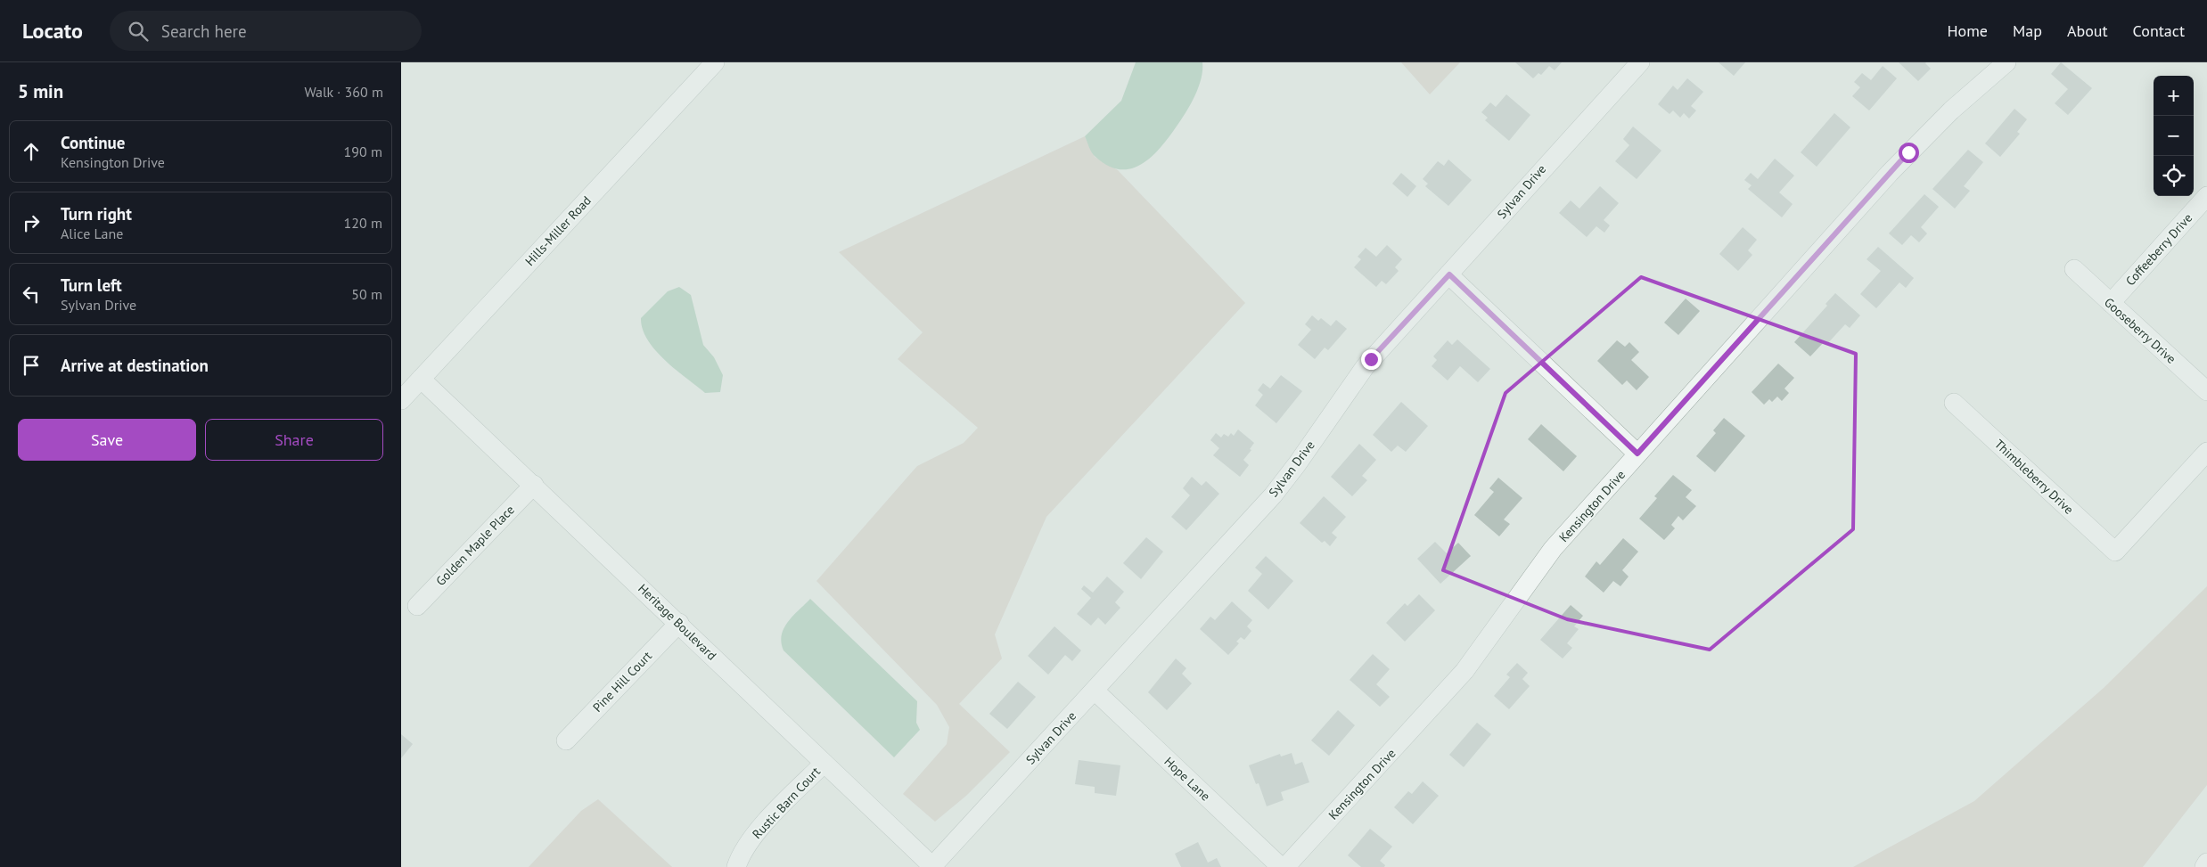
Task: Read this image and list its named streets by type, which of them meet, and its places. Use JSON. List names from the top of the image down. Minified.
{"streets":{"street":["Sylvan Drive","Hills-Miller Road","Coffeeberry Drive","Gooseberry Drive","Thimbleberry Drive","Kensington Drive","Golden Maple Place","Heritage Boulevard","Pine Hill Court","Hope Lane","Rustic Barn Court"]},"crossings":[["Sylvan Drive","Heritage Boulevard"],["Sylvan Drive","Hope Lane"],["Hills-Miller Road","Heritage Boulevard"],["Coffeeberry Drive","Gooseberry Drive"],["Golden Maple Place","Heritage Boulevard"],["Heritage Boulevard","Pine Hill Court"],["Heritage Boulevard","Rustic Barn Court"]],"page":{"header":"Locato","search":"Search here","nav":["Home","Map","About","Contact"],"heading":["5 min","Walk · 360 m"],"map_buttons":["+","−"],"list":[["Continue","Kensington Drive","190 m"],["Turn right","Alice Lane","120 m"],["Turn left","Sylvan Drive","50 m"],"Arrive at destination"],"buttons":["Save","Share"]}}
